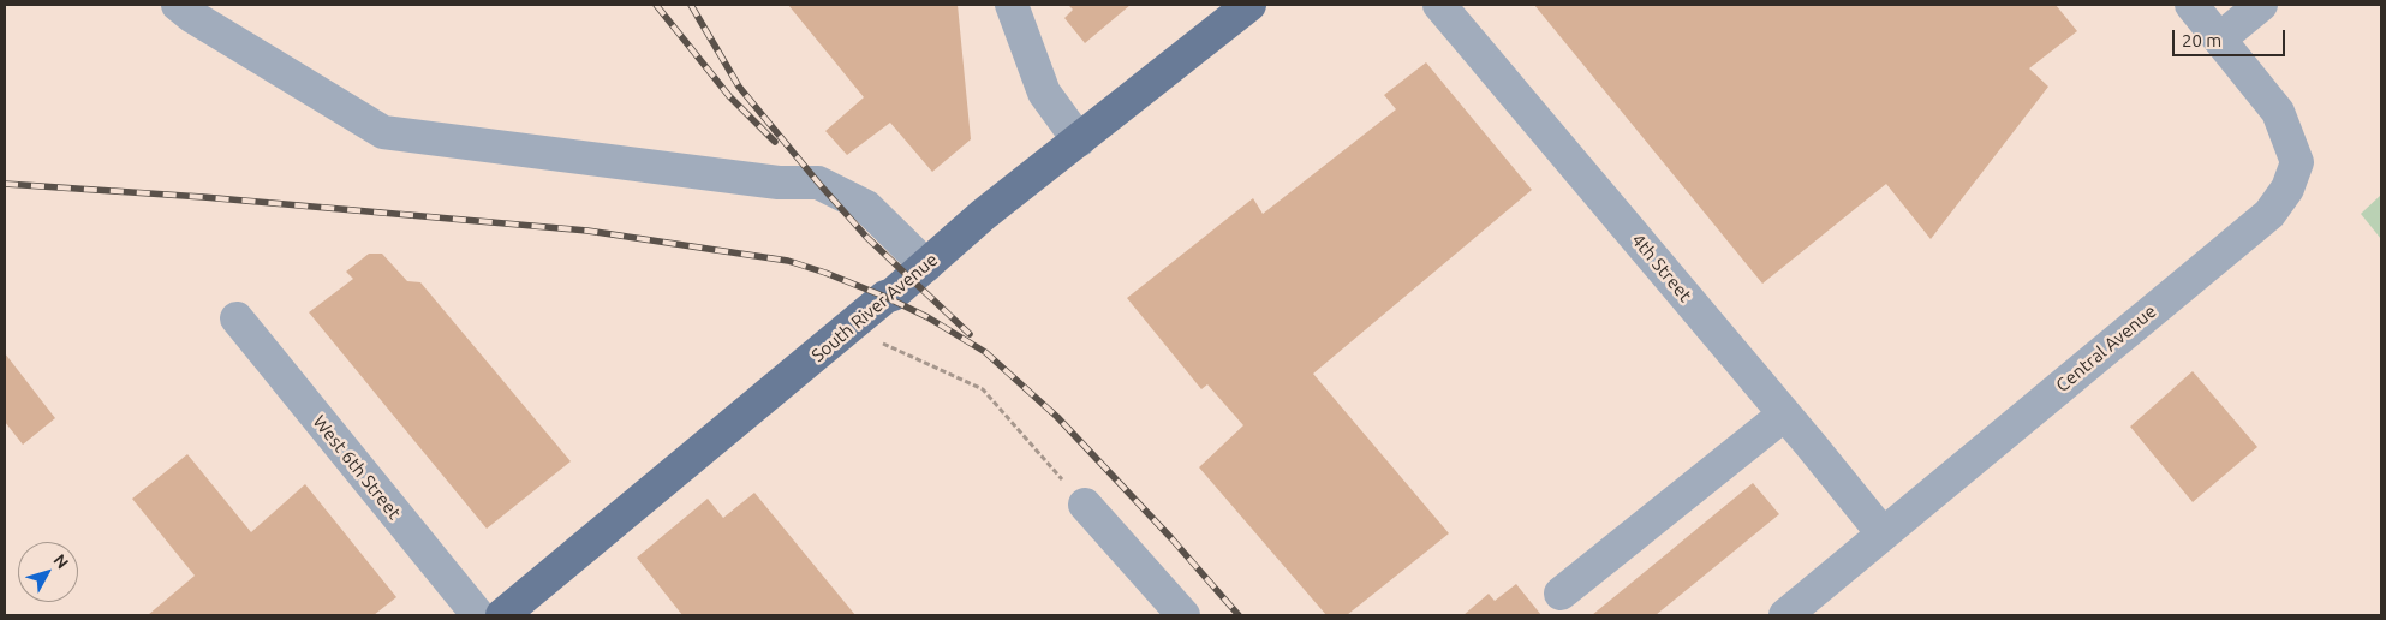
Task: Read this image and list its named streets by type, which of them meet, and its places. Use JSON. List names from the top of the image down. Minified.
{"streets":{"main road":["South River Avenue"],"street":["4th Street","Central Avenue","West 6th Street"]},"crossings":[["4th Street","Central Avenue"]],"scale_bar":"20 m","north":"top right"}
